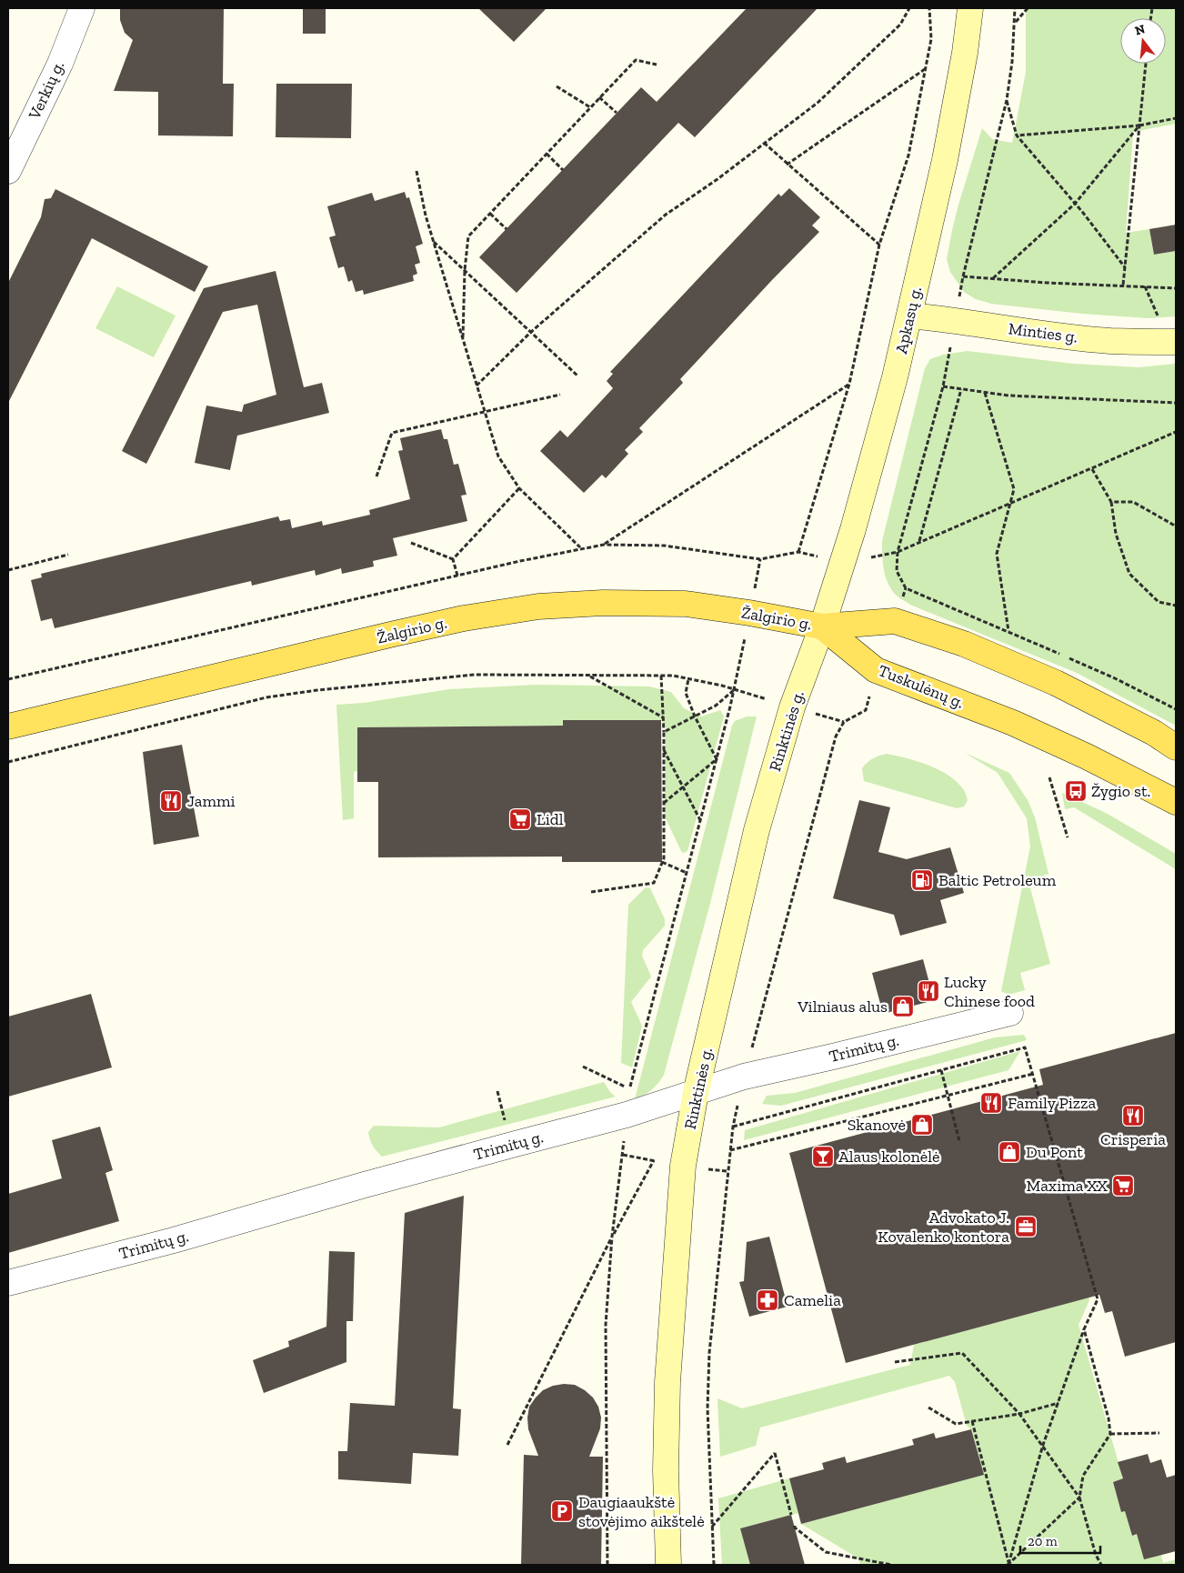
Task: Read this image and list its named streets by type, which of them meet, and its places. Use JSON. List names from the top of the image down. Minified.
{"streets":{"main road":["Apkasų g.","Minties g.","Žalgirio g.","Tuskulėnų g.","Rinktinės g."],"street":["Verkių g.","Trimitų g."]},"crossings":[["Apkasų g.","Minties g."],["Apkasų g.","Žalgirio g."],["Apkasų g.","Tuskulėnų g."],["Apkasų g.","Rinktinės g."],["Žalgirio g.","Tuskulėnų g."],["Žalgirio g.","Rinktinės g."],["Tuskulėnų g.","Rinktinės g."],["Rinktinės g.","Trimitų g."]],"places":{"bus stop":["Žygio st."],"restaurant":["Jammi","Lucky Chinese food","Family Pizza","Crisperia"],"supermarket":["Lidl","Maxima XX"],"fuel station":["Baltic Petroleum"],"shop":["Vilniaus alus","Skanovė","Du Pont"],"bar":["Alaus kolonėlė"],"office":["Advokato J. Kovalenko kontora"],"pharmacy":["Camelia"],"parking":["Daugiaaukštė stovėjimo aikštelė"]},"scale_bar":"20 m","north":"top"}
